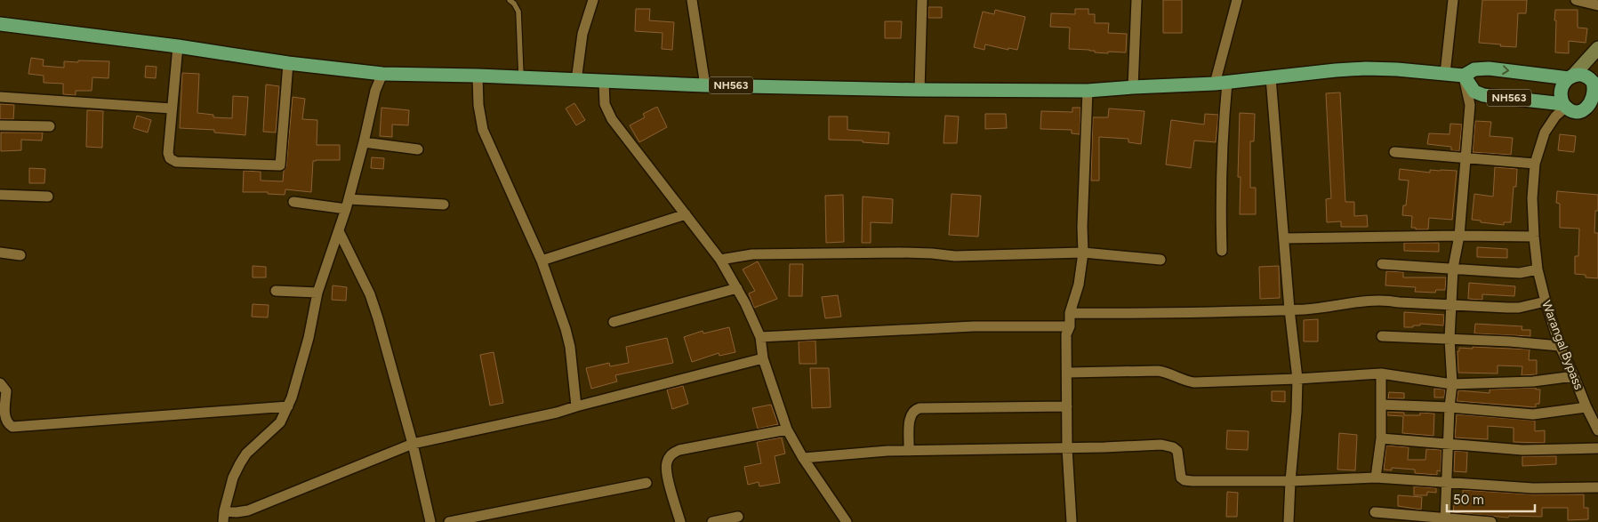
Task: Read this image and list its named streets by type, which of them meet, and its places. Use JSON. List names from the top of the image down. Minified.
{"streets":{"highway":["NH563"],"street":["Warangal Bypass"]},"crossings":[["NH563","Warangal Bypass"]],"scale_bar":"50 m"}
